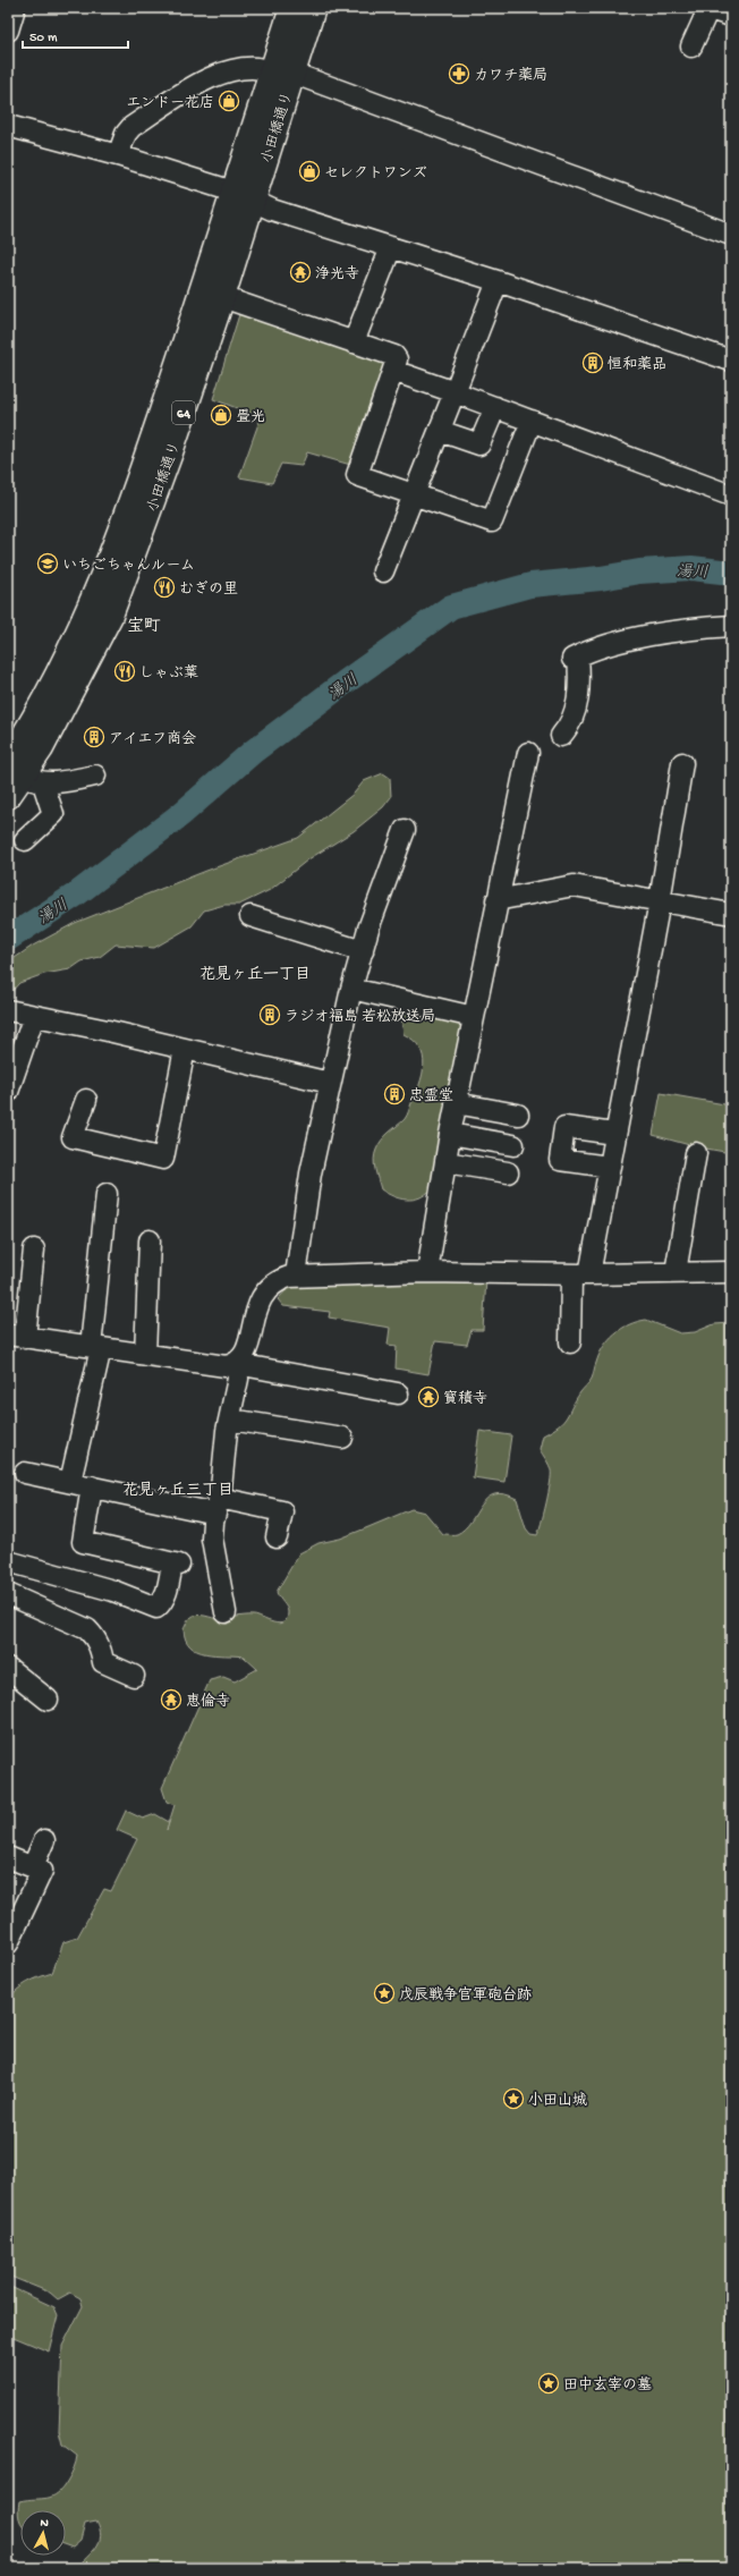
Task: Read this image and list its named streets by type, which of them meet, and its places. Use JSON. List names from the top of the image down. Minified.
{"streets":{"main road":["小田橋通り","64"]},"districts":["宝町","花見ヶ丘一丁目","花見ヶ丘三丁目"],"water":["湯川"],"places":{"pharmacy":["カワチ薬局"],"shop":["エンドー花店","セレクトワンズ","畳光"],"temple":["浄光寺","寳積寺","恵倫寺"],"building":["恒和薬品","アイエフ商会","ラジオ福島 若松放送局","忠霊堂"],"school or university":["いちごちゃんルーム"],"restaurant":["むぎの里","しゃぶ葉"],"place":["戊辰戦争官軍砲台跡","小田山城","田中玄宰の墓"]},"scale_bar":"50 m","north":"top"}
